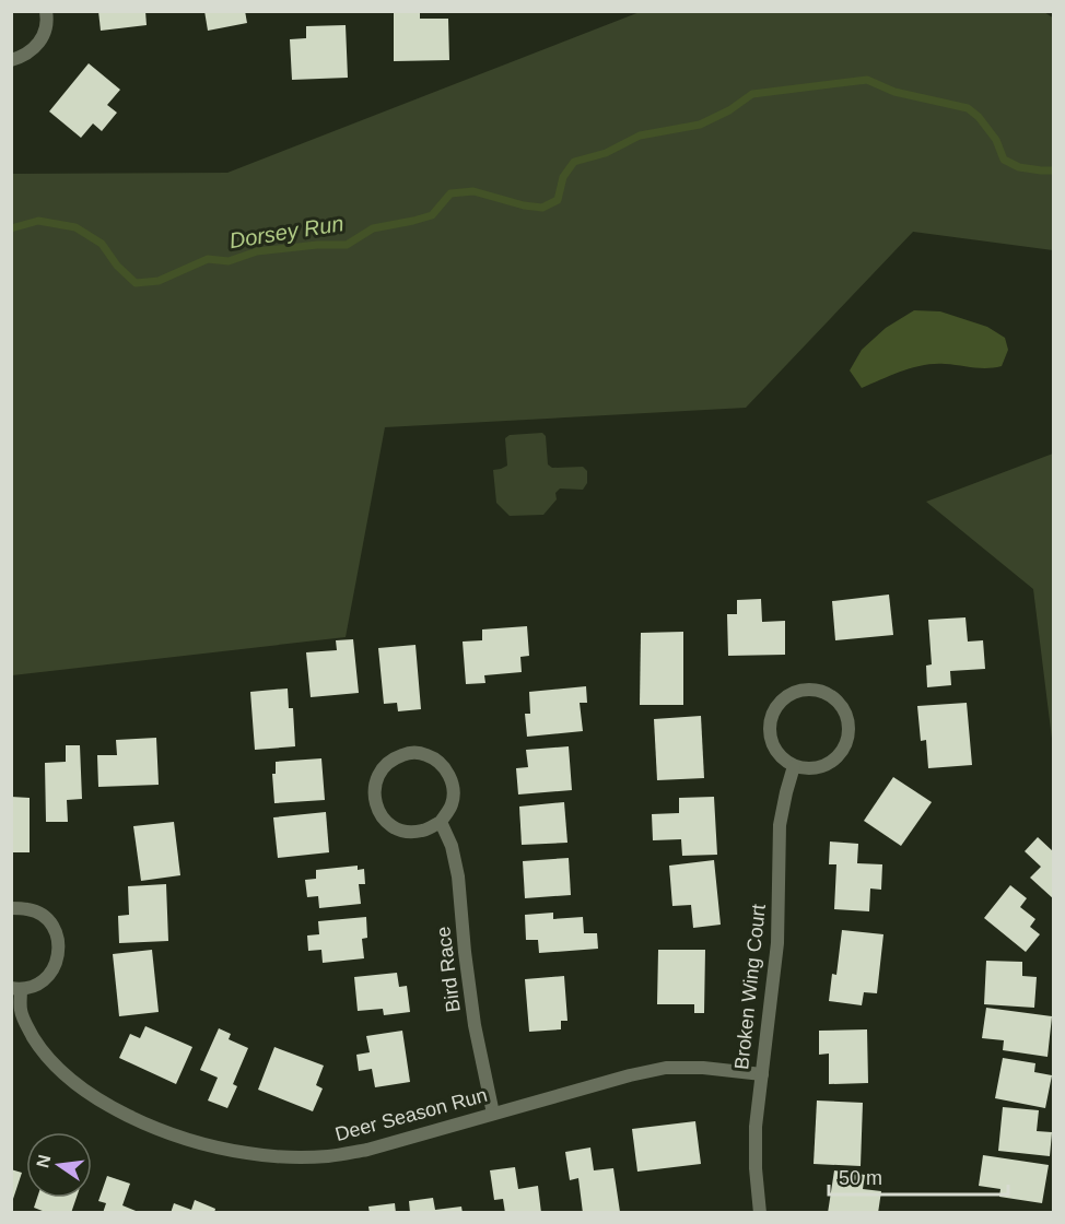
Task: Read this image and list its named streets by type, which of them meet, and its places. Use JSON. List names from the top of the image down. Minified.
{"streets":{"street":["Bird Race","Broken Wing Court","Deer Season Run"]},"crossings":[["Bird Race","Deer Season Run"],["Broken Wing Court","Deer Season Run"]],"water":["Dorsey Run"],"scale_bar":"50 m","north":"left"}
